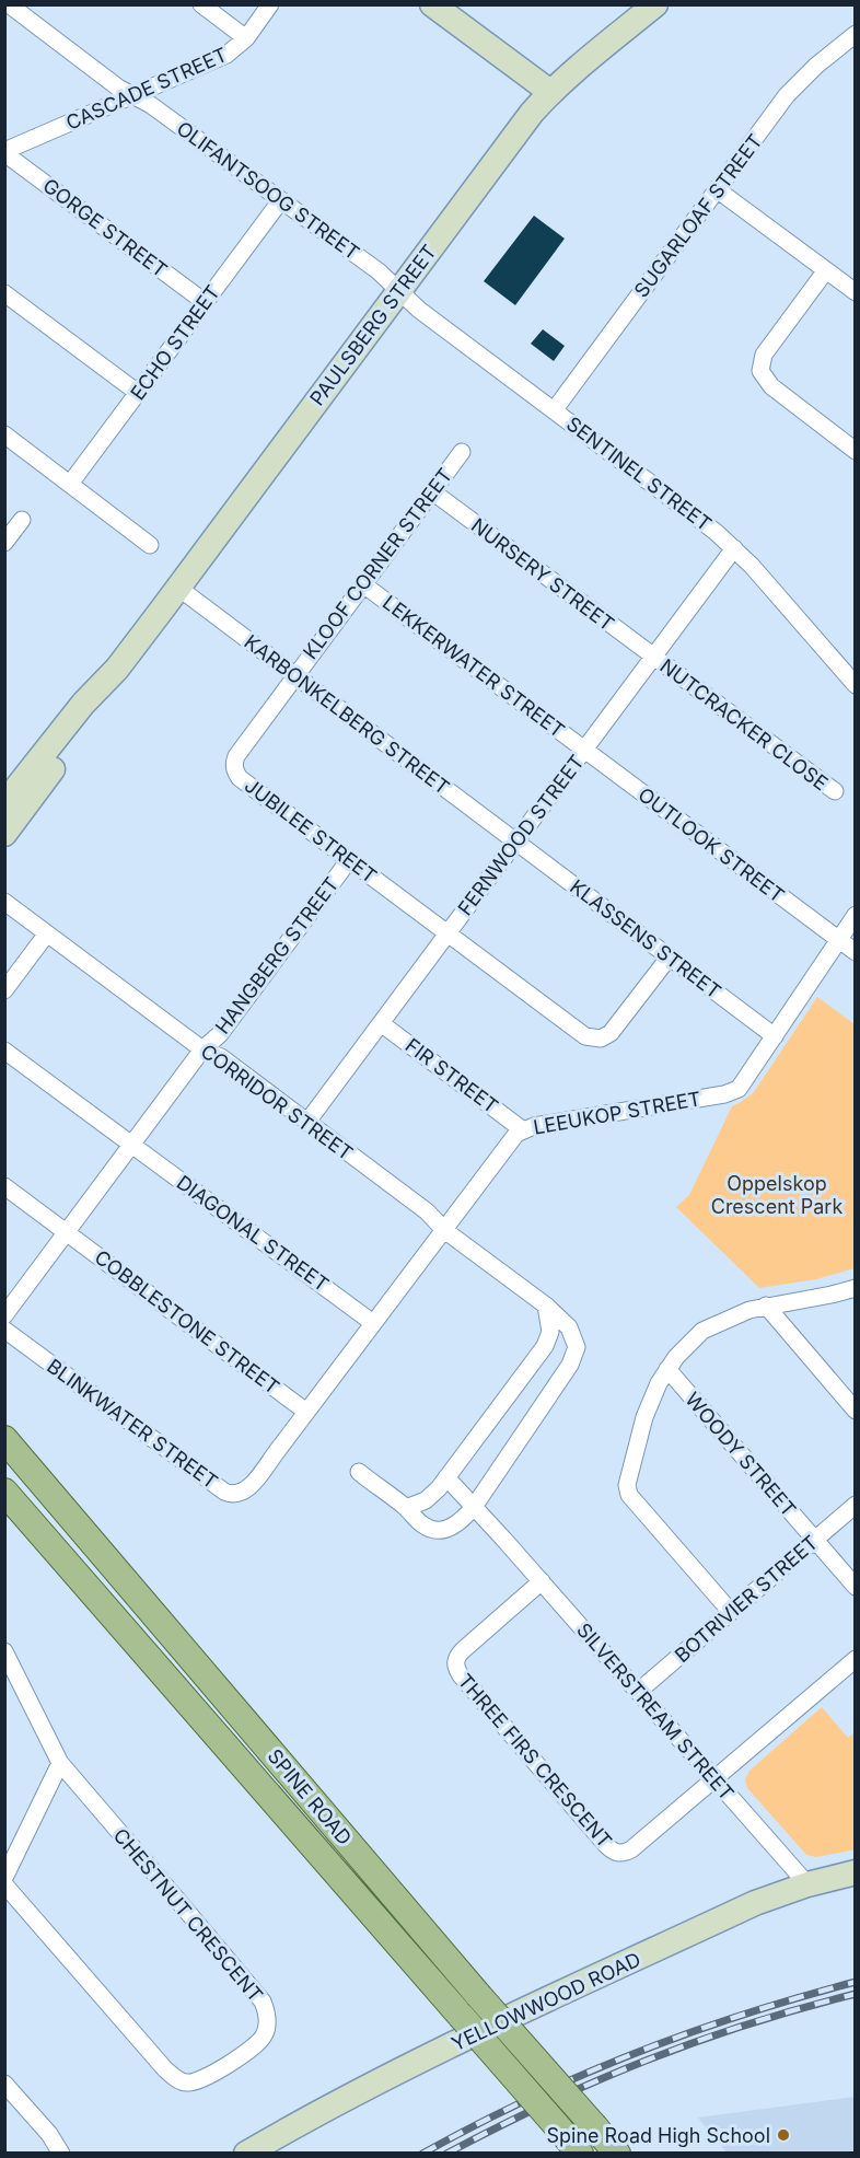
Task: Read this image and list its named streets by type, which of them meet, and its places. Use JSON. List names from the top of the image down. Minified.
{"streets":{"main road":["SPINE ROAD"],"street":["CASCADE STREET","OLIFANTSOOG STREET","SUGARLOAF STREET","GORGE STREET","PAULSBERG STREET","ECHO STREET","SENTINEL STREET","KLOOF CORNER STREET","NURSERY STREET","LEKKERWATER STREET","KARBONKELBERG STREET","NUTCRACKER CLOSE","JUBILEE STREET","FERNWOOD STREET","OUTLOOK STREET","KLASSENS STREET","HANGBERG STREET","FIR STREET","CORRIDOR STREET","LEEUKOP STREET","DIAGONAL STREET","COBBLESTONE STREET","BLINKWATER STREET","WOODY STREET","BOTRIVIER STREET","SILVERSTREAM STREET","THREE FIRS CRESCENT","CHESTNUT CRESCENT","YELLOWWOOD ROAD"]},"crossings":[["CASCADE STREET","OLIFANTSOOG STREET"],["CASCADE STREET","GORGE STREET"],["OLIFANTSOOG STREET","PAULSBERG STREET"],["OLIFANTSOOG STREET","ECHO STREET"],["OLIFANTSOOG STREET","SENTINEL STREET"],["SUGARLOAF STREET","SENTINEL STREET"],["GORGE STREET","ECHO STREET"],["PAULSBERG STREET","SENTINEL STREET"],["PAULSBERG STREET","KARBONKELBERG STREET"],["SENTINEL STREET","FERNWOOD STREET"],["KLOOF CORNER STREET","NURSERY STREET"],["KLOOF CORNER STREET","LEKKERWATER STREET"],["KLOOF CORNER STREET","KARBONKELBERG STREET"],["KLOOF CORNER STREET","JUBILEE STREET"],["NURSERY STREET","NUTCRACKER CLOSE"],["NURSERY STREET","FERNWOOD STREET"],["LEKKERWATER STREET","FERNWOOD STREET"],["LEKKERWATER STREET","OUTLOOK STREET"],["KARBONKELBERG STREET","JUBILEE STREET"],["KARBONKELBERG STREET","FERNWOOD STREET"],["KARBONKELBERG STREET","KLASSENS STREET"],["NUTCRACKER CLOSE","FERNWOOD STREET"],["JUBILEE STREET","FERNWOOD STREET"],["JUBILEE STREET","KLASSENS STREET"],["JUBILEE STREET","HANGBERG STREET"],["FERNWOOD STREET","OUTLOOK STREET"],["FERNWOOD STREET","KLASSENS STREET"],["FERNWOOD STREET","FIR STREET"],["FERNWOOD STREET","CORRIDOR STREET"],["OUTLOOK STREET","LEEUKOP STREET"],["KLASSENS STREET","LEEUKOP STREET"],["HANGBERG STREET","CORRIDOR STREET"],["HANGBERG STREET","DIAGONAL STREET"],["HANGBERG STREET","COBBLESTONE STREET"],["FIR STREET","LEEUKOP STREET"],["CORRIDOR STREET","LEEUKOP STREET"],["CORRIDOR STREET","SILVERSTREAM STREET"],["LEEUKOP STREET","DIAGONAL STREET"],["LEEUKOP STREET","COBBLESTONE STREET"],["LEEUKOP STREET","BLINKWATER STREET"],["COBBLESTONE STREET","BLINKWATER STREET"],["WOODY STREET","BOTRIVIER STREET"],["BOTRIVIER STREET","SILVERSTREAM STREET"],["SILVERSTREAM STREET","THREE FIRS CRESCENT"],["SILVERSTREAM STREET","YELLOWWOOD ROAD"]],"parks":["Oppelskop Crescent Park"],"places":["Spine Road High School"]}
